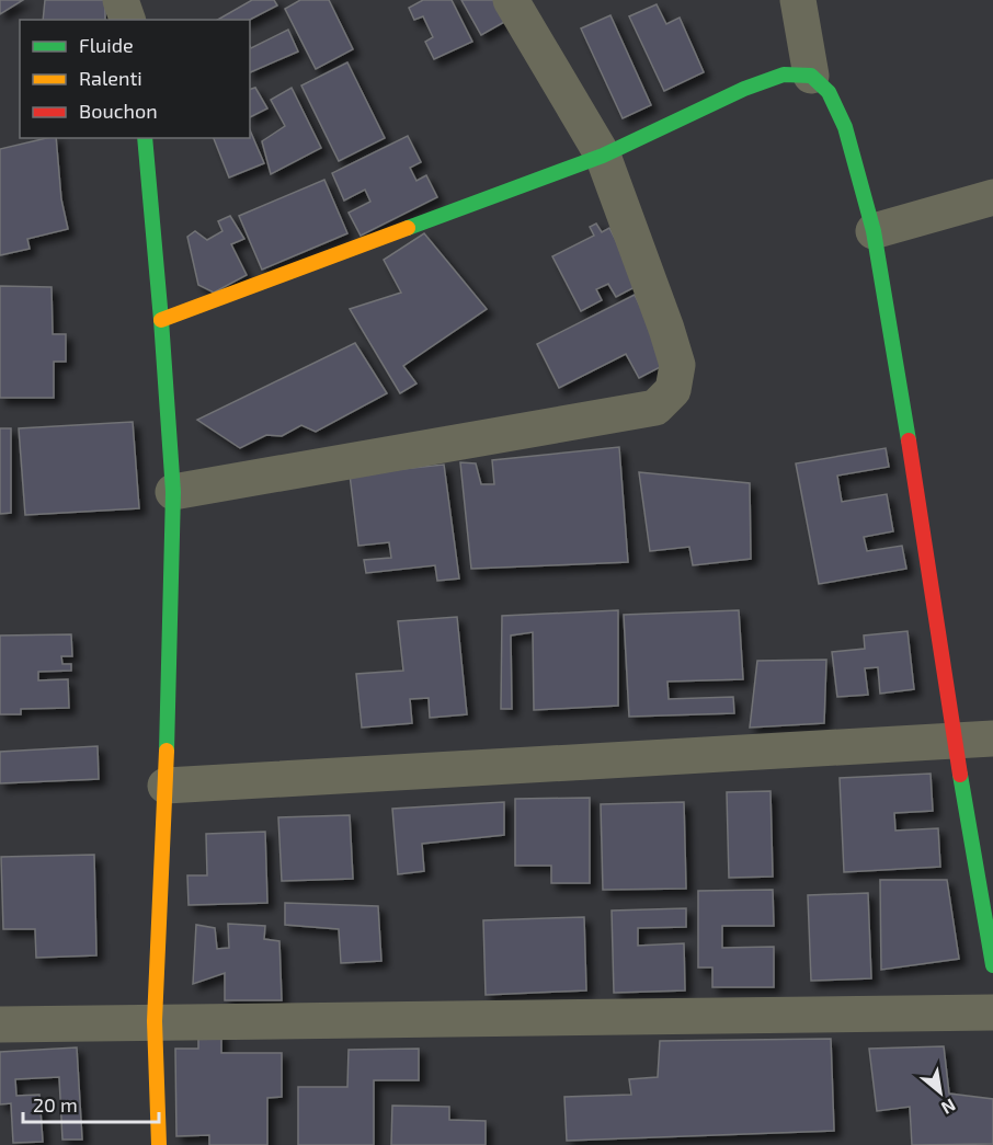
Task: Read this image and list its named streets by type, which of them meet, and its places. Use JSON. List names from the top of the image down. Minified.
{"legend":["Fluide","Ralenti","Bouchon"],"scale_bar":"20 m","north":"bottom right"}
